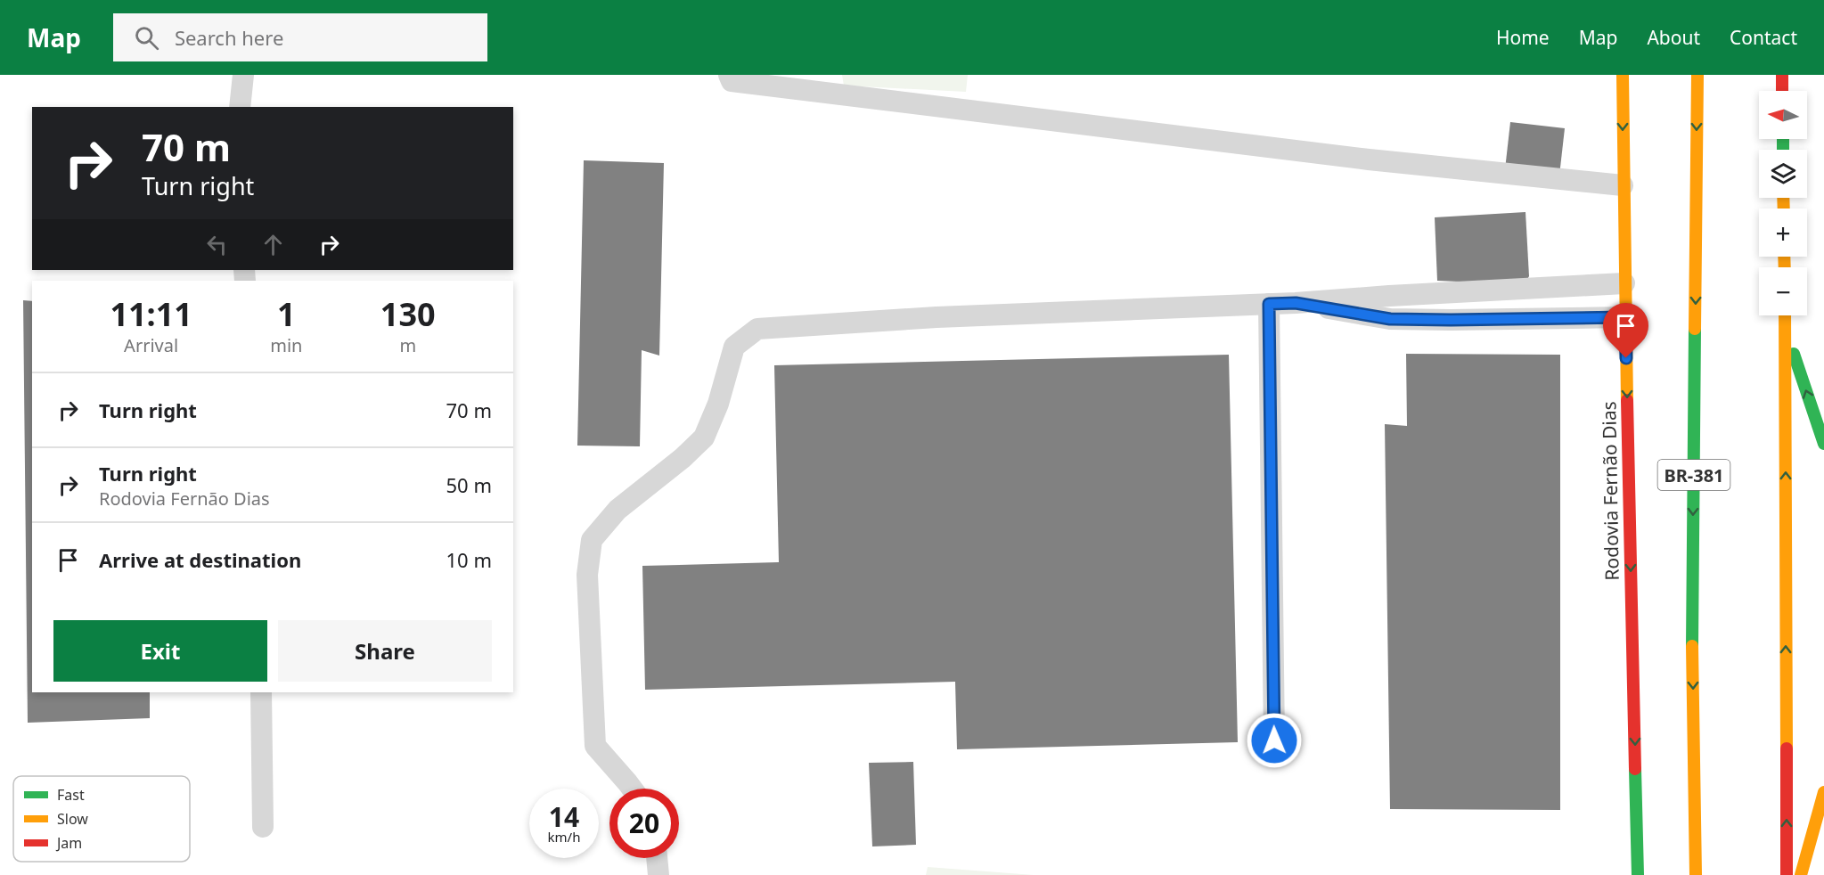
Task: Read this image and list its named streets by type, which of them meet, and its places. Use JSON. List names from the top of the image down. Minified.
{"streets":{"main road":["BR-381","Rodovia Fernão Dias"]},"legend":["Fast","Slow","Jam"],"north":"left","page":{"header":"Map","search":"Search here","nav":["Home","Map","About","Contact"],"map_buttons":["+","−"],"turn":["70 m","Turn right"],"eta":["11:11","Arrival","1","min","130","m"],"list":[{"name":"Turn right","value":"70 m"},{"name":"Turn right","note":"Rodovia Fernão Dias","value":"50 m"},{"name":"Arrive at destination","value":"10 m"}],"buttons":["Exit","Share"],"speed":"14 km/h","limit":"20"}}
